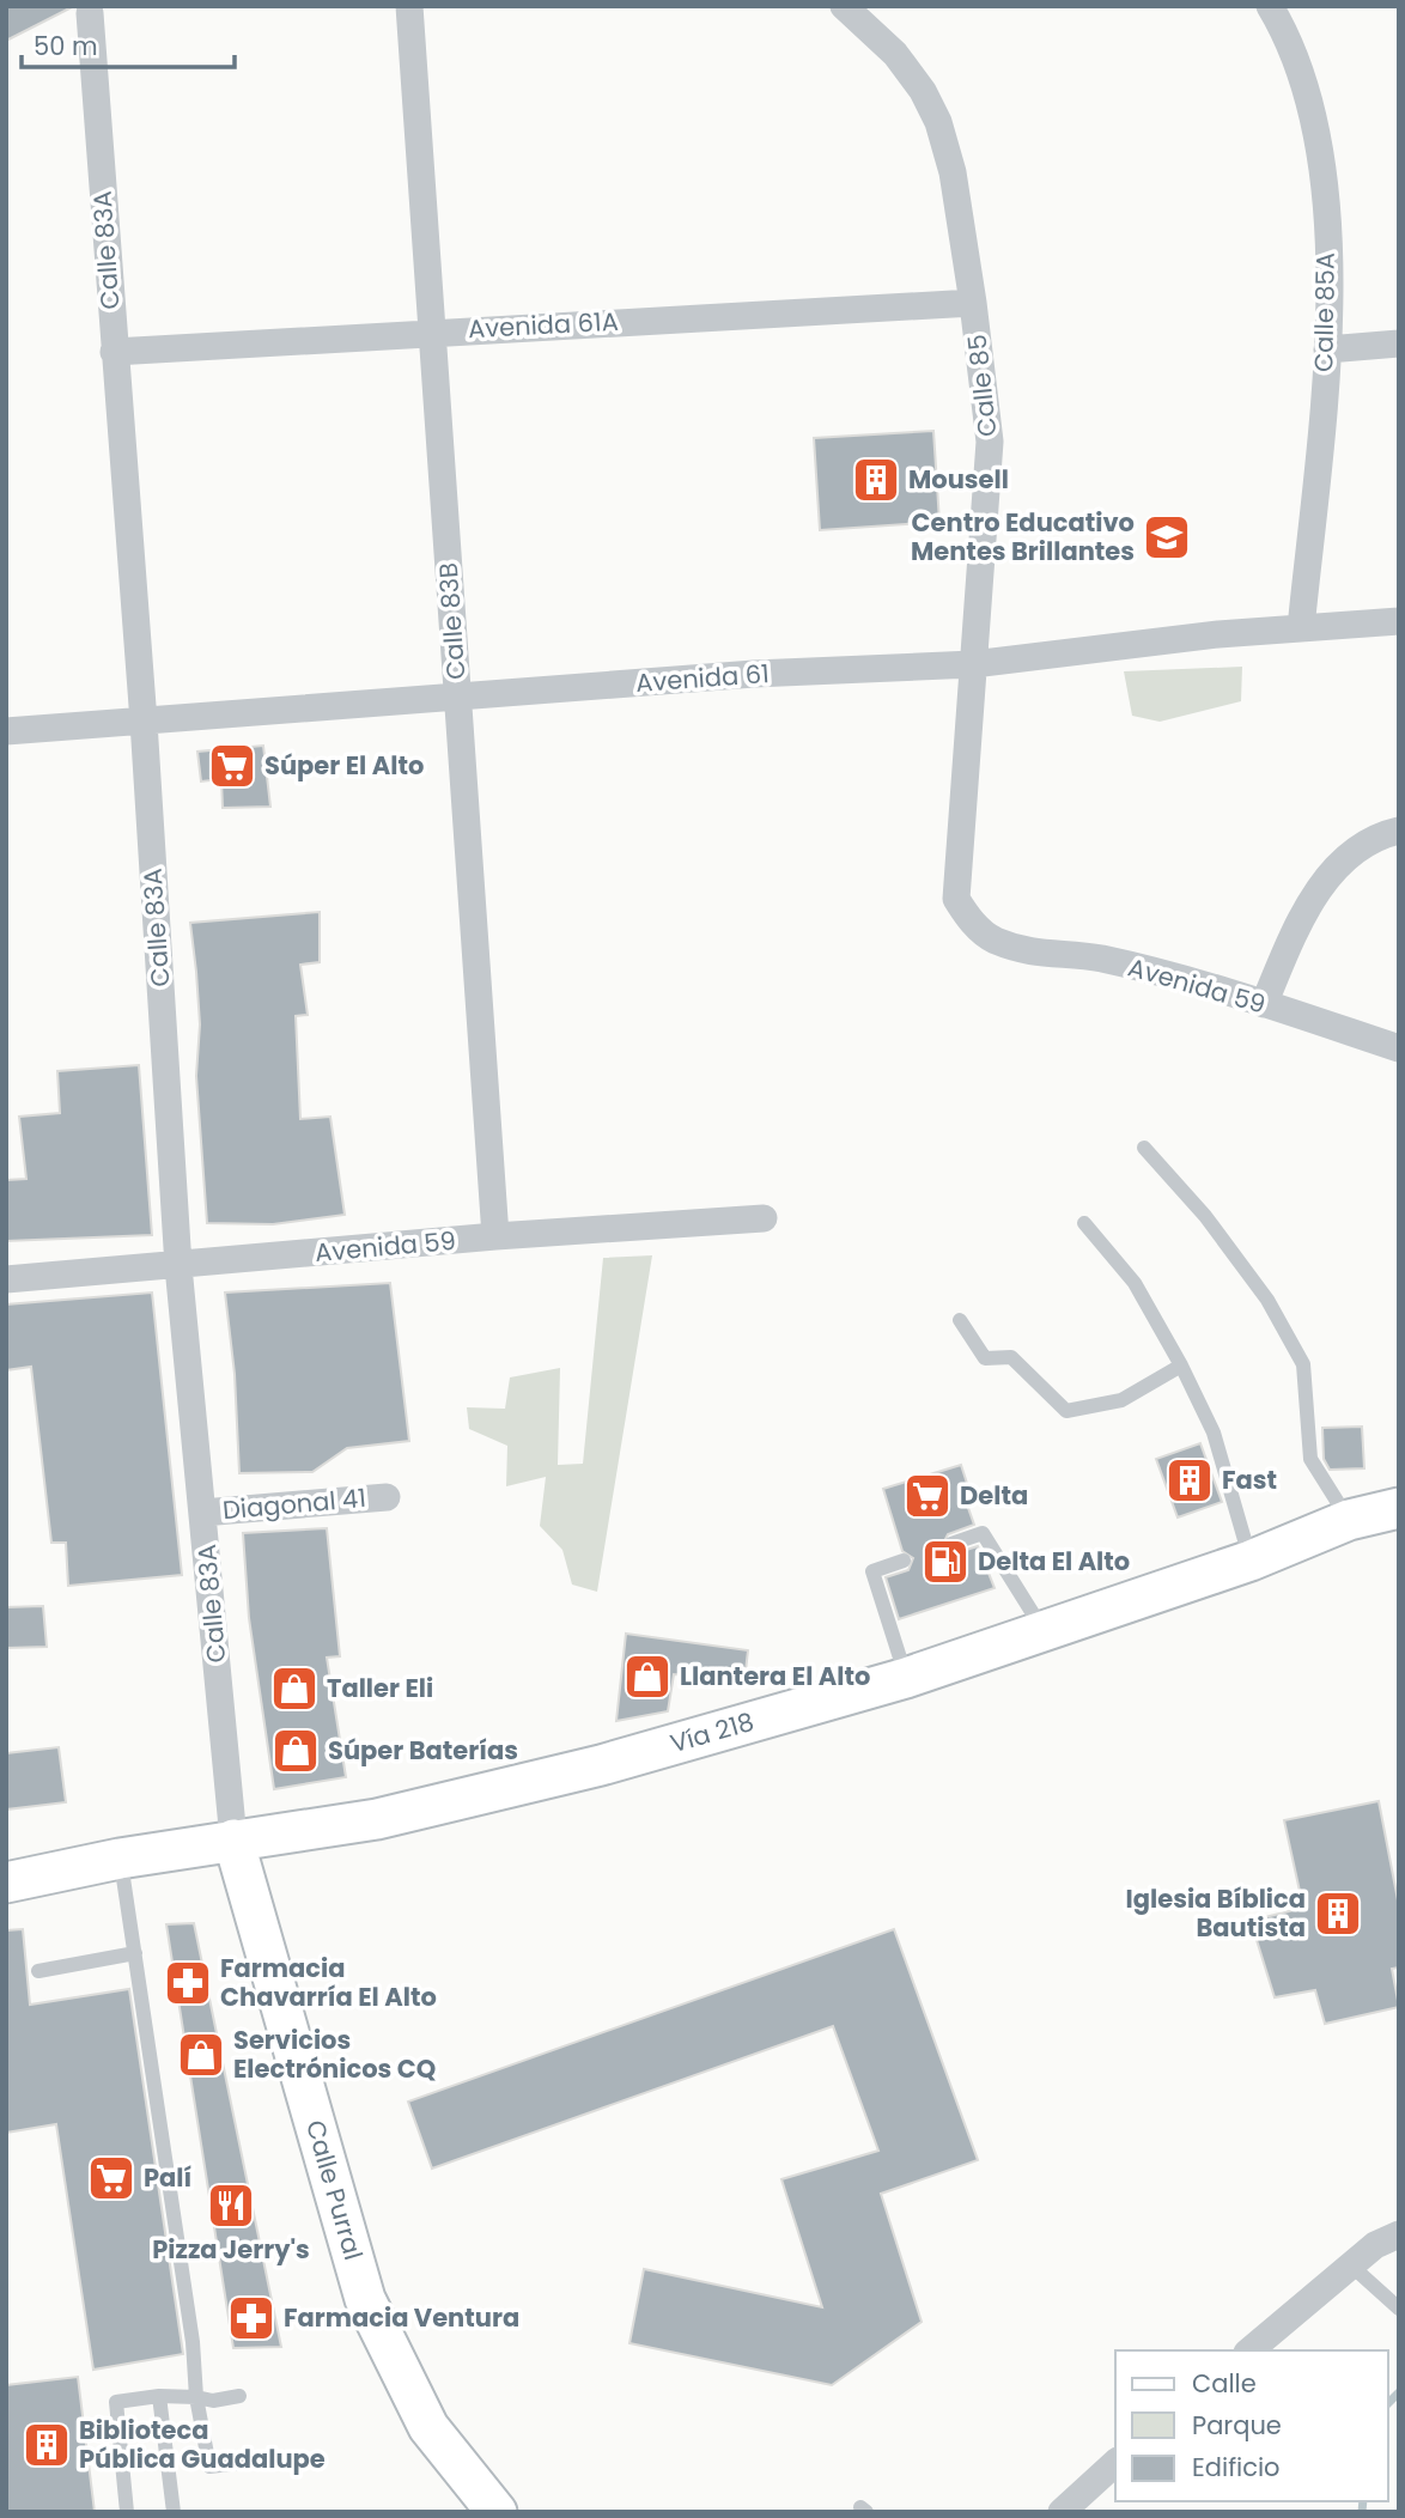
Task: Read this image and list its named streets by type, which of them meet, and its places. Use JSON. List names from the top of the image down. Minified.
{"streets":{"main road":["Vía 218","Calle Purral"],"street":["Calle 83A","Calle 85A","Avenida 61A","Calle 85","Calle 83B","Avenida 61","Avenida 59","Diagonal 41"]},"crossings":[["Calle 83A","Avenida 61A"],["Calle 83A","Avenida 61"],["Calle 83A","Avenida 59"],["Calle 83A","Diagonal 41"],["Calle 83A","Vía 218"],["Calle 83A","Calle Purral"],["Calle 85A","Avenida 61"],["Avenida 61A","Calle 85"],["Avenida 61A","Calle 83B"],["Calle 85","Avenida 61"],["Calle 85","Avenida 59"],["Calle 83B","Avenida 61"],["Calle 83B","Avenida 59"],["Vía 218","Calle Purral"]],"places":{"building":["Mousell","Fast","Iglesia Bíblica Bautista","Biblioteca Pública Guadalupe"],"school or university":["Centro Educativo Mentes Brillantes"],"supermarket":["Súper El Alto","Delta","Palí"],"fuel station":["Delta El Alto"],"shop":["Llantera El Alto","Taller Eli","Súper Baterías","Servicios Electrónicos CQ"],"pharmacy":["Farmacia Chavarría El Alto","Farmacia Ventura"],"restaurant":["Pizza Jerry's"]},"legend":["Calle","Parque","Edificio"],"scale_bar":"50 m"}
